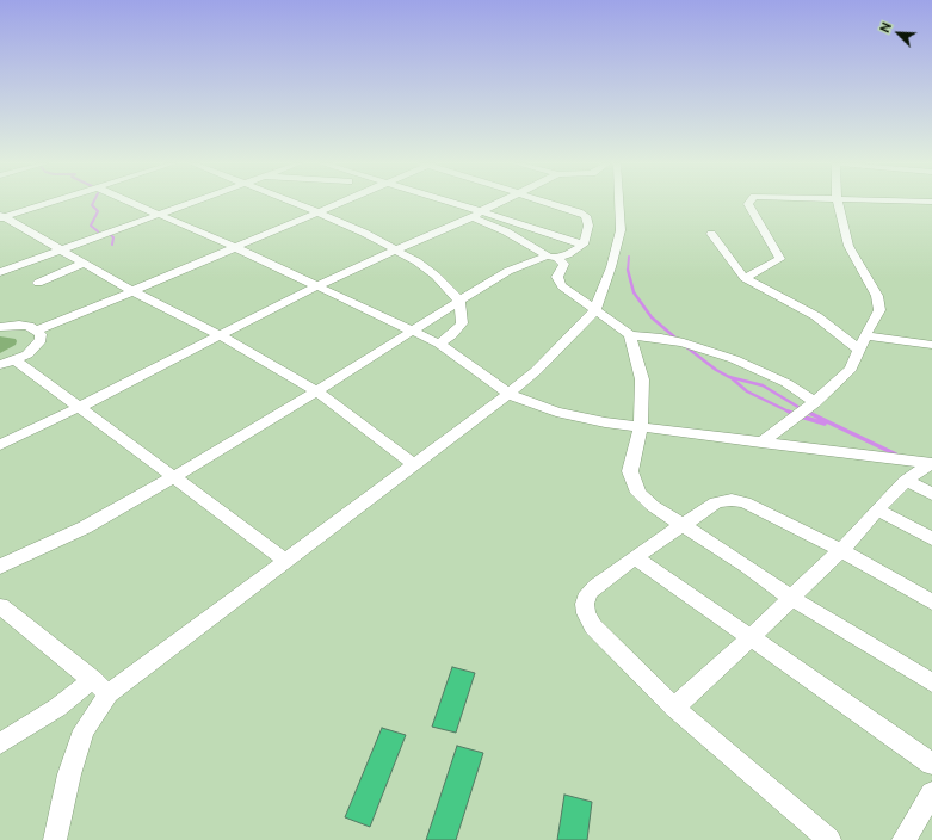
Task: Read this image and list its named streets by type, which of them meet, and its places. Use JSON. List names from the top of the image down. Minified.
{"north":"top left"}
